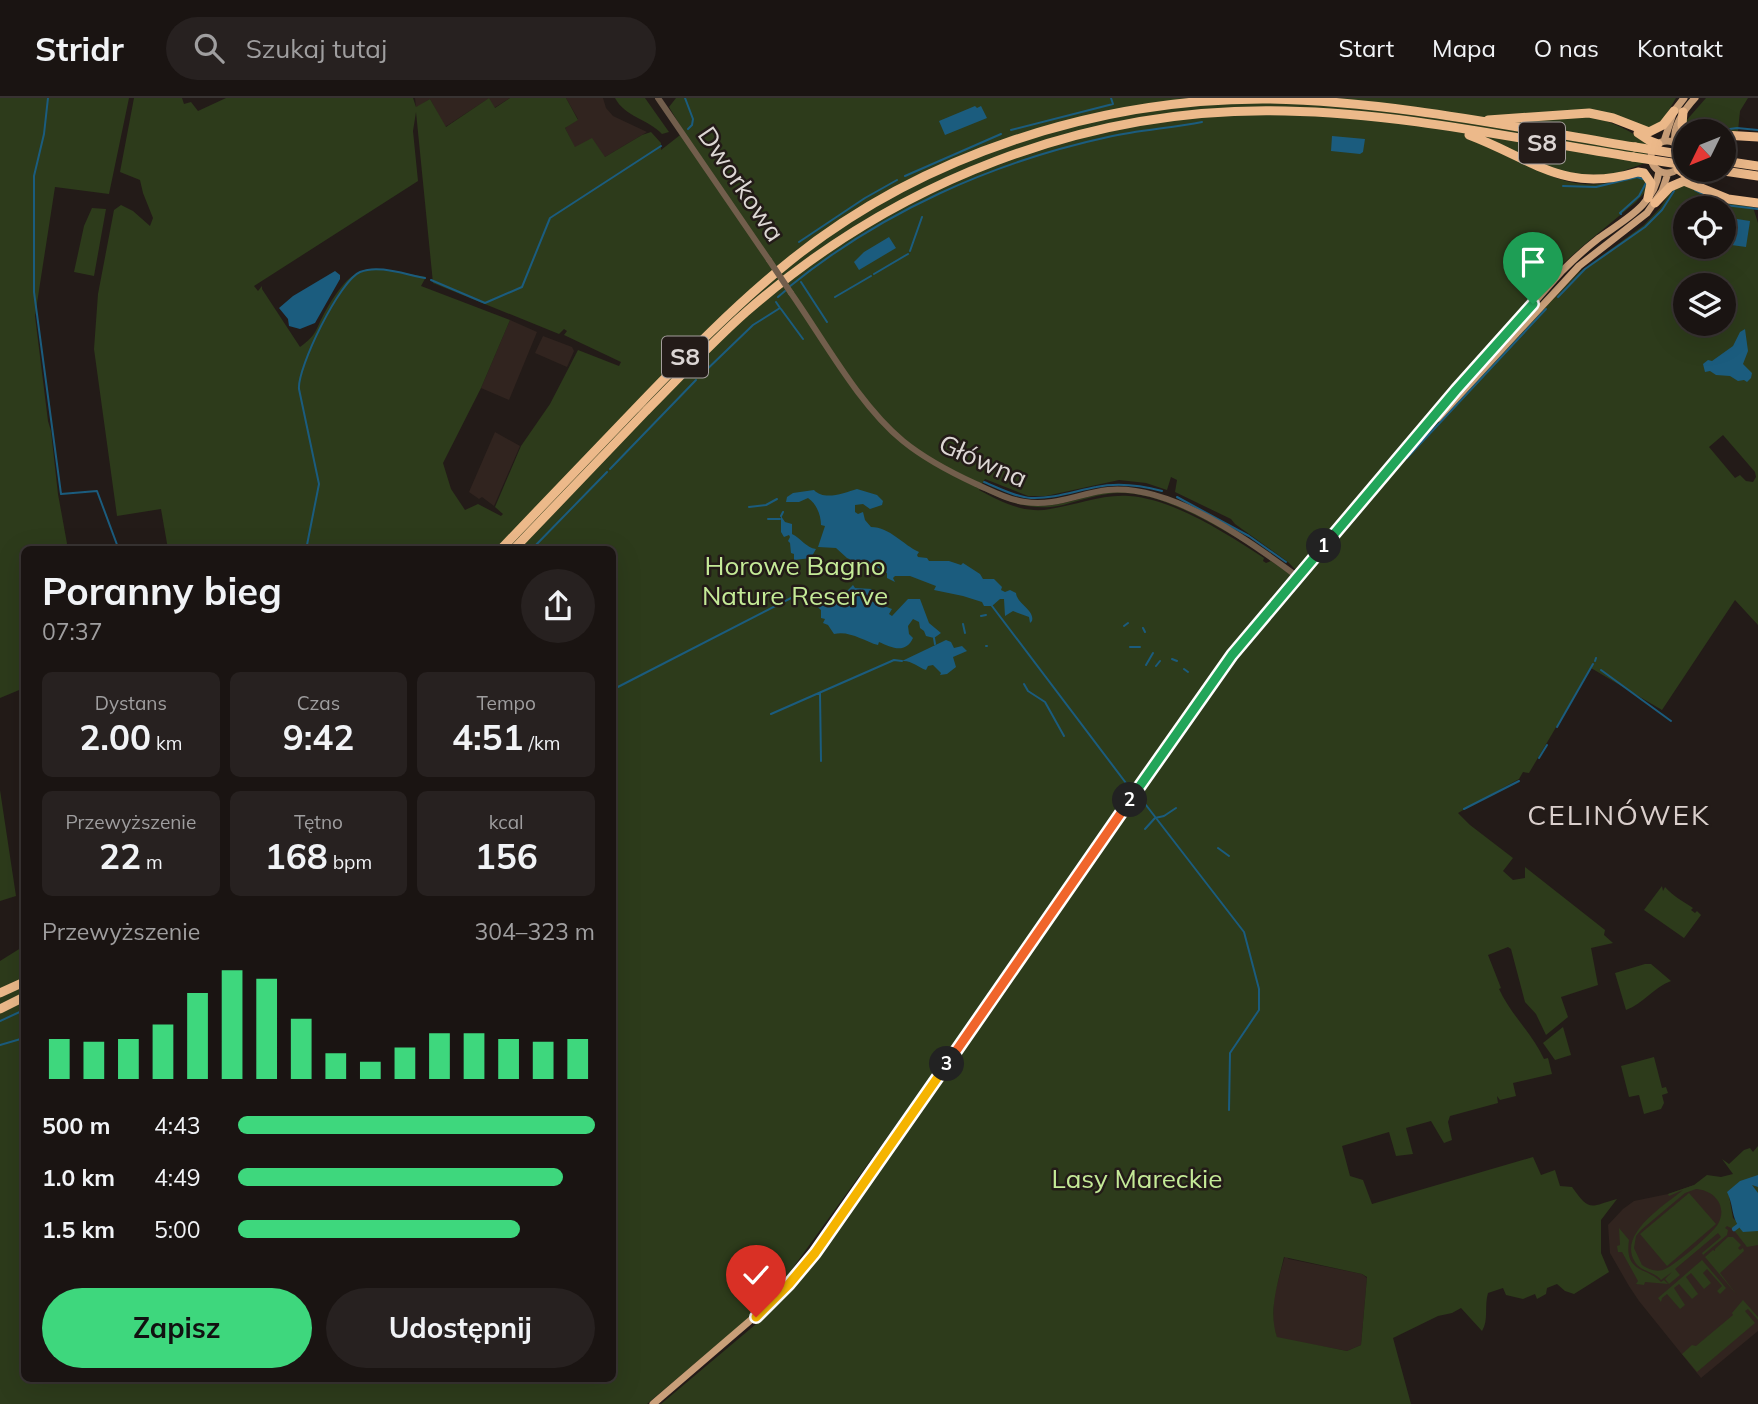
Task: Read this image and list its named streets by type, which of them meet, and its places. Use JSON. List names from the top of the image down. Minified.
{"streets":{"highway":["S8"],"street":["Dworkowa","Główna"]},"crossings":[["Dworkowa","Główna"]],"districts":["CELINÓWEK"],"parks":["Horowe Bagno Nature Reserve","Lasy Mareckie"],"north":"bottom left","page":{"header":"Stridr","search":"Szukaj tutaj","nav":["Start","Mapa","O nas","Kontakt"],"pins":["1","2","3"],"heading":["Poranny bieg","07:37"],"stats":[["Dystans","2.00 km"],["Czas","9:42"],["Tempo","4:51 /km"],["Przewyższenie","22 m"],["Tętno","168 bpm"],["kcal","156"]],"chart":["Przewyższenie","304–323 m"],"list":[{"name":"500 m","note":"4:43"},{"name":"1.0 km","note":"4:49"},{"name":"1.5 km","note":"5:00"}],"buttons":["Zapisz","Udostępnij"]}}
